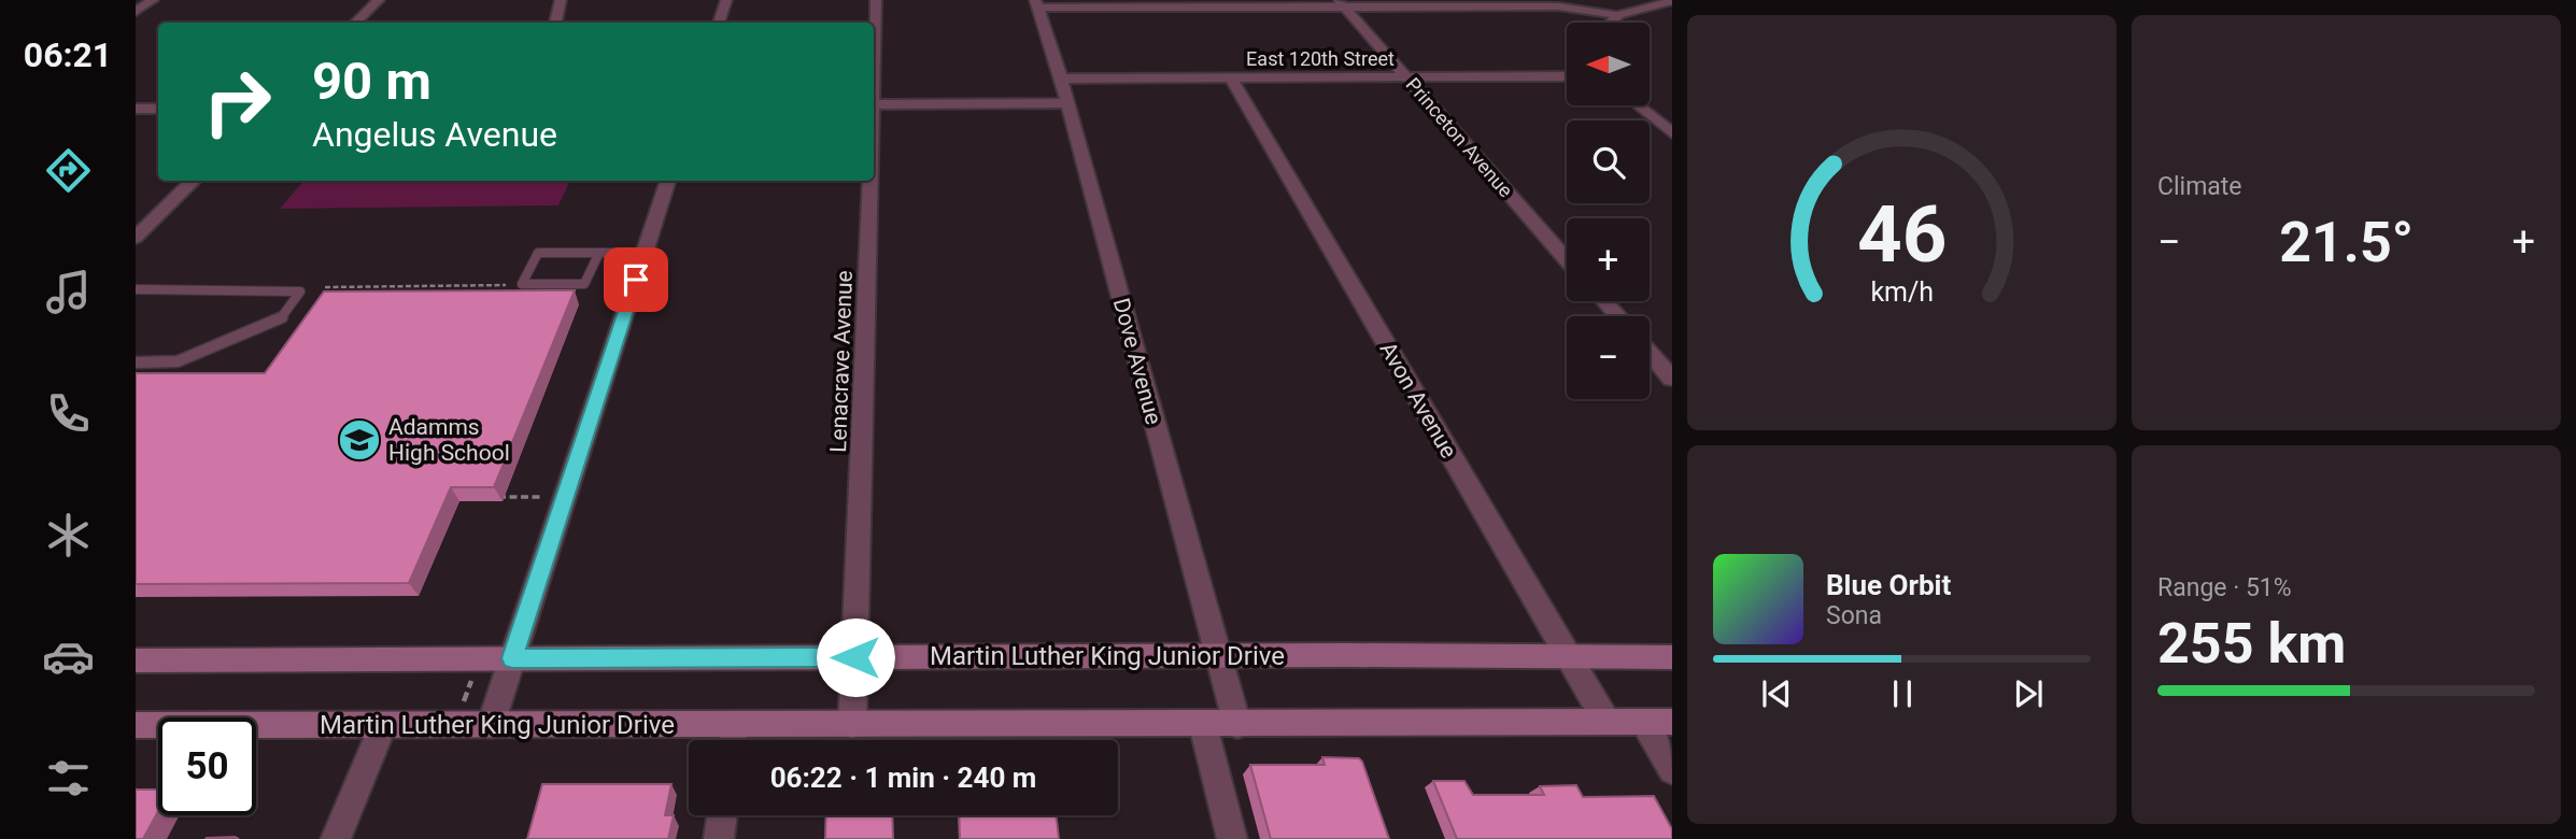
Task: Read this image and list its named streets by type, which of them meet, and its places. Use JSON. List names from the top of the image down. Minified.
{"streets":{"main road":["Martin Luther King Junior Drive"],"street":["East 120th Street","Princeton Avenue","Lenacrave Avenue","Dove Avenue","Avon Avenue"]},"crossings":[["East 120th Street","Princeton Avenue"],["East 120th Street","Dove Avenue"],["East 120th Street","Avon Avenue"],["Lenacrave Avenue","Martin Luther King Junior Drive"],["Dove Avenue","Martin Luther King Junior Drive"],["Avon Avenue","Martin Luther King Junior Drive"]],"places":{"school or university":["Adamms High School"]},"north":"left","page":{"tabs":"06:21","tile":["Climate",["Range · 51%","255 km"]],"map_buttons":["+","−"],"turn":["90 m","Angelus Avenue"],"heat":["−","21.5°","+"],"song":["Blue Orbit","Sona"],"limit":"50","trip":"06:22 · 1 min · 240 m","gauge":["46","km/h"]}}
